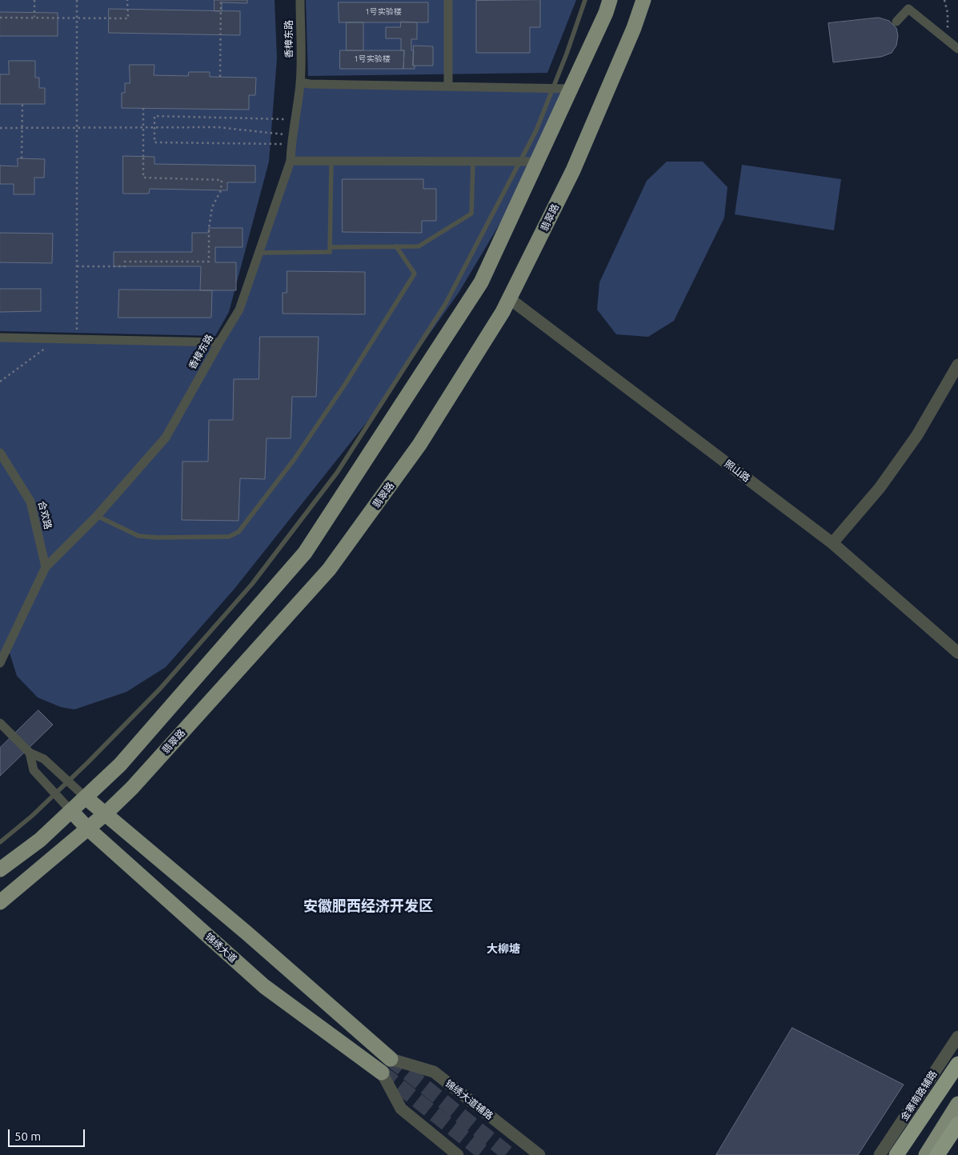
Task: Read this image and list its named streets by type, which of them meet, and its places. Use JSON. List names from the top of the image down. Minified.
{"streets":{"main road":["翡翠路","锦绣大道"],"street":["香樟东路","照山路","合欢路","金寨南路辅路","锦绣大道辅路"]},"crossings":[["香樟东路","合欢路"],["翡翠路","照山路"],["翡翠路","锦绣大道"]],"districts":["安徽肥西经济开发区","大柳塘"],"house_numbers":["1号实验楼","1号实验楼"],"scale_bar":"50 m"}
